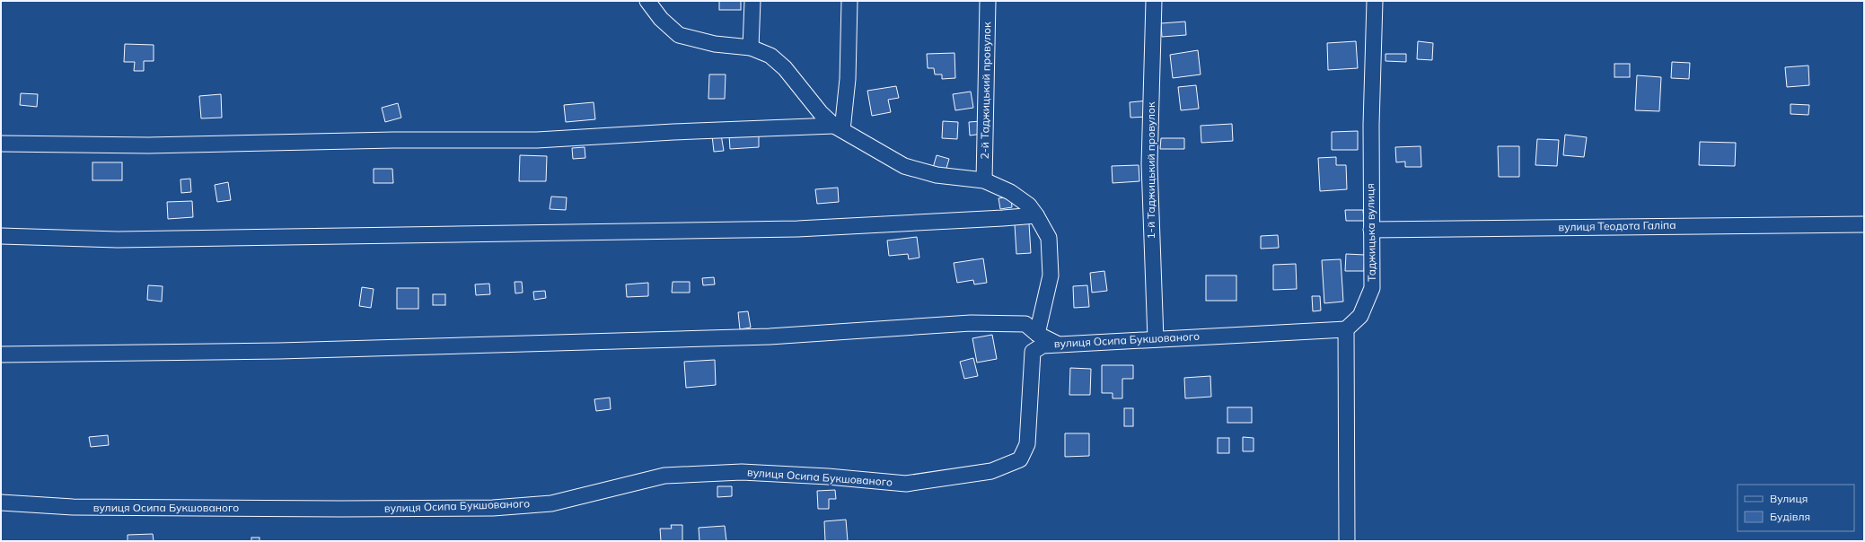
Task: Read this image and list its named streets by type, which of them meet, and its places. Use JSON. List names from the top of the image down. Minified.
{"streets":{"street":["2-й Таджицький провулок","1-й Таджицький провулок","вулиця Теодота Галіпа","Таджицька вулиця","вулиця Осипа Букшованого"]},"crossings":[["1-й Таджицький провулок","вулиця Осипа Букшованого"],["вулиця Теодота Галіпа","Таджицька вулиця"],["Таджицька вулиця","вулиця Осипа Букшованого"]],"legend":["Вулиця","Будівля"]}
